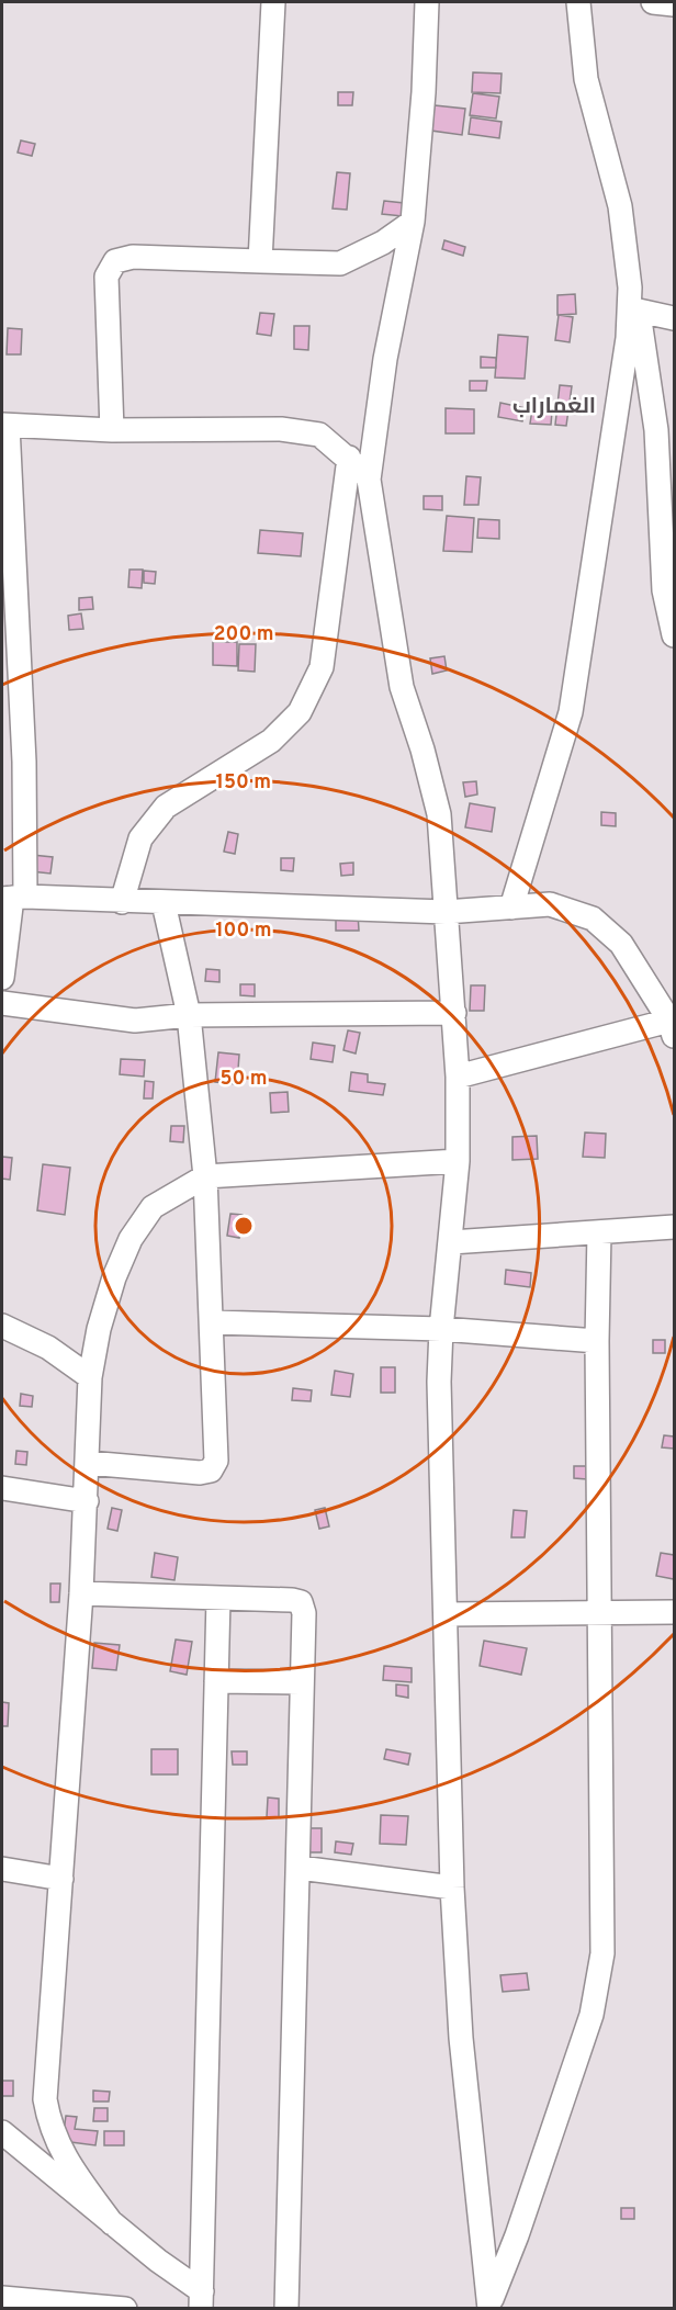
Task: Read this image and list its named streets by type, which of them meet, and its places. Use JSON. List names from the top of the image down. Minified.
{"districts":["الغماراب"],"rings":["200 m","150 m","100 m","50 m"]}
